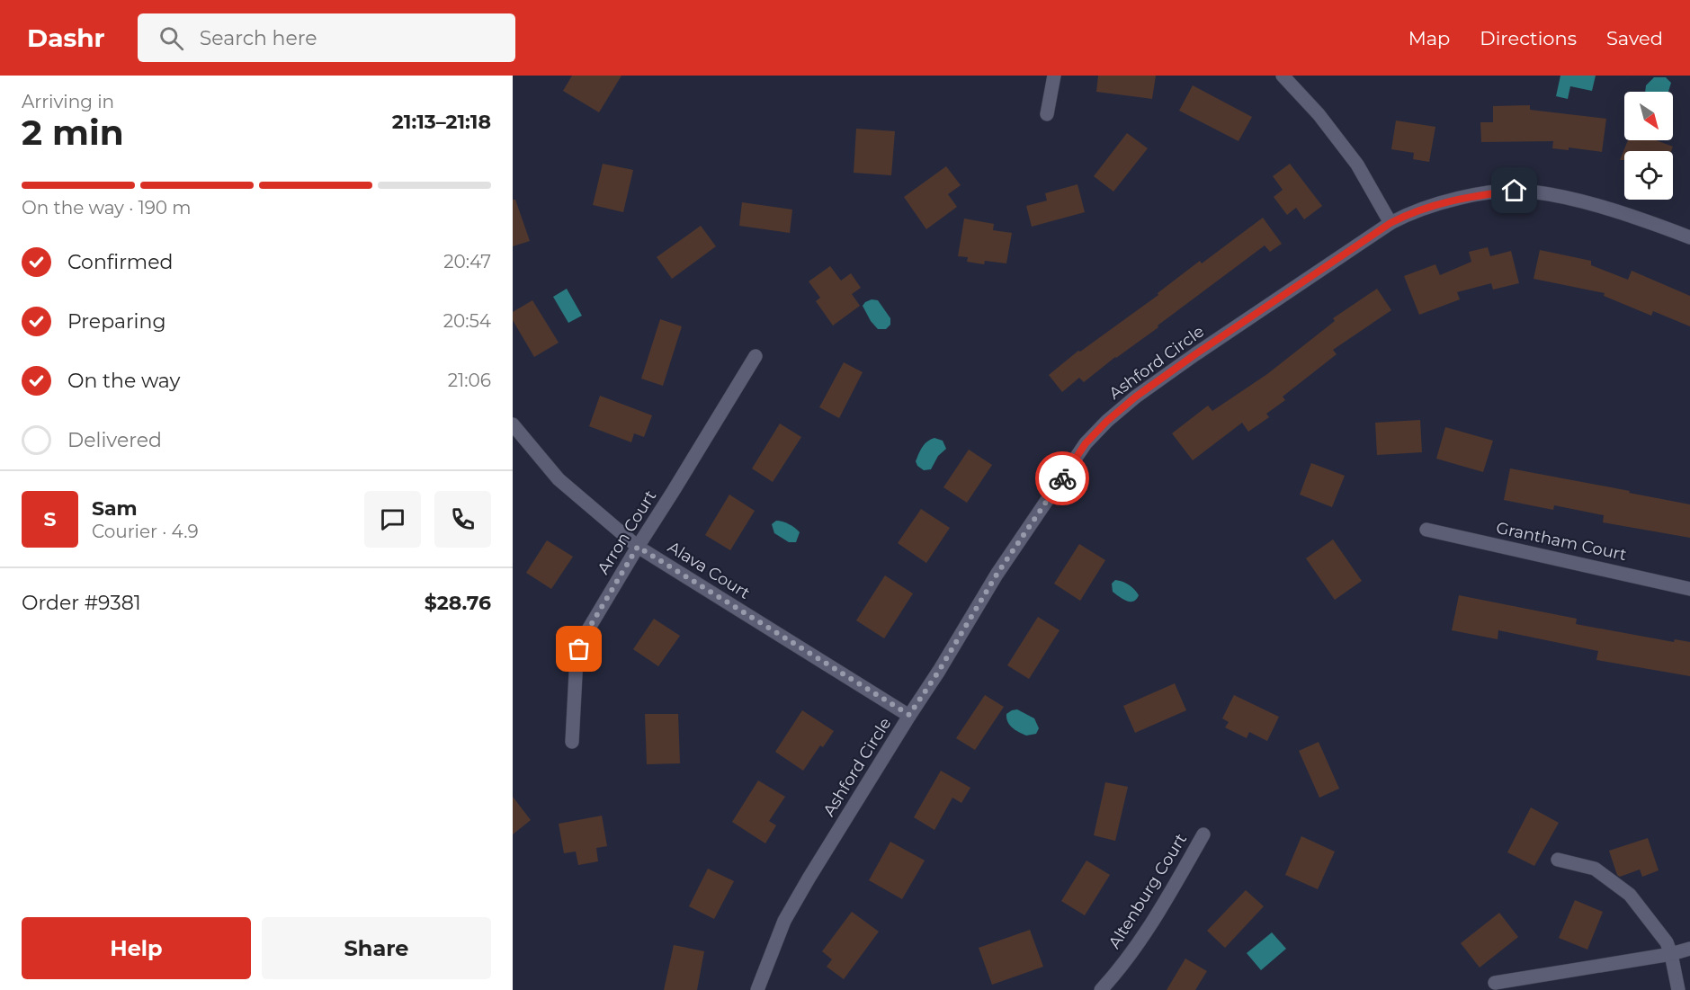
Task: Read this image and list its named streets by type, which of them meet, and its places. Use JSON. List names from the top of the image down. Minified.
{"streets":{"street":["Ashford Circle","Arron Court","Grantham Court","Alava Court","Altenburg Court"]},"crossings":[["Ashford Circle","Alava Court"],["Arron Court","Alava Court"]],"north":"bottom right","page":{"header":"Dashr","search":"Search here","nav":["Map","Directions","Saved"],"heading":["2 min","Arriving in","21:13–21:18"],"panel":["Sam","Courier · 4.9","Order #9381","$28.76"],"bar":"On the way · 190 m","list":[["Confirmed","20:47"],["Preparing","20:54"],["On the way","21:06"],"Delivered"],"round":"S","buttons":["Help","Share"]}}
